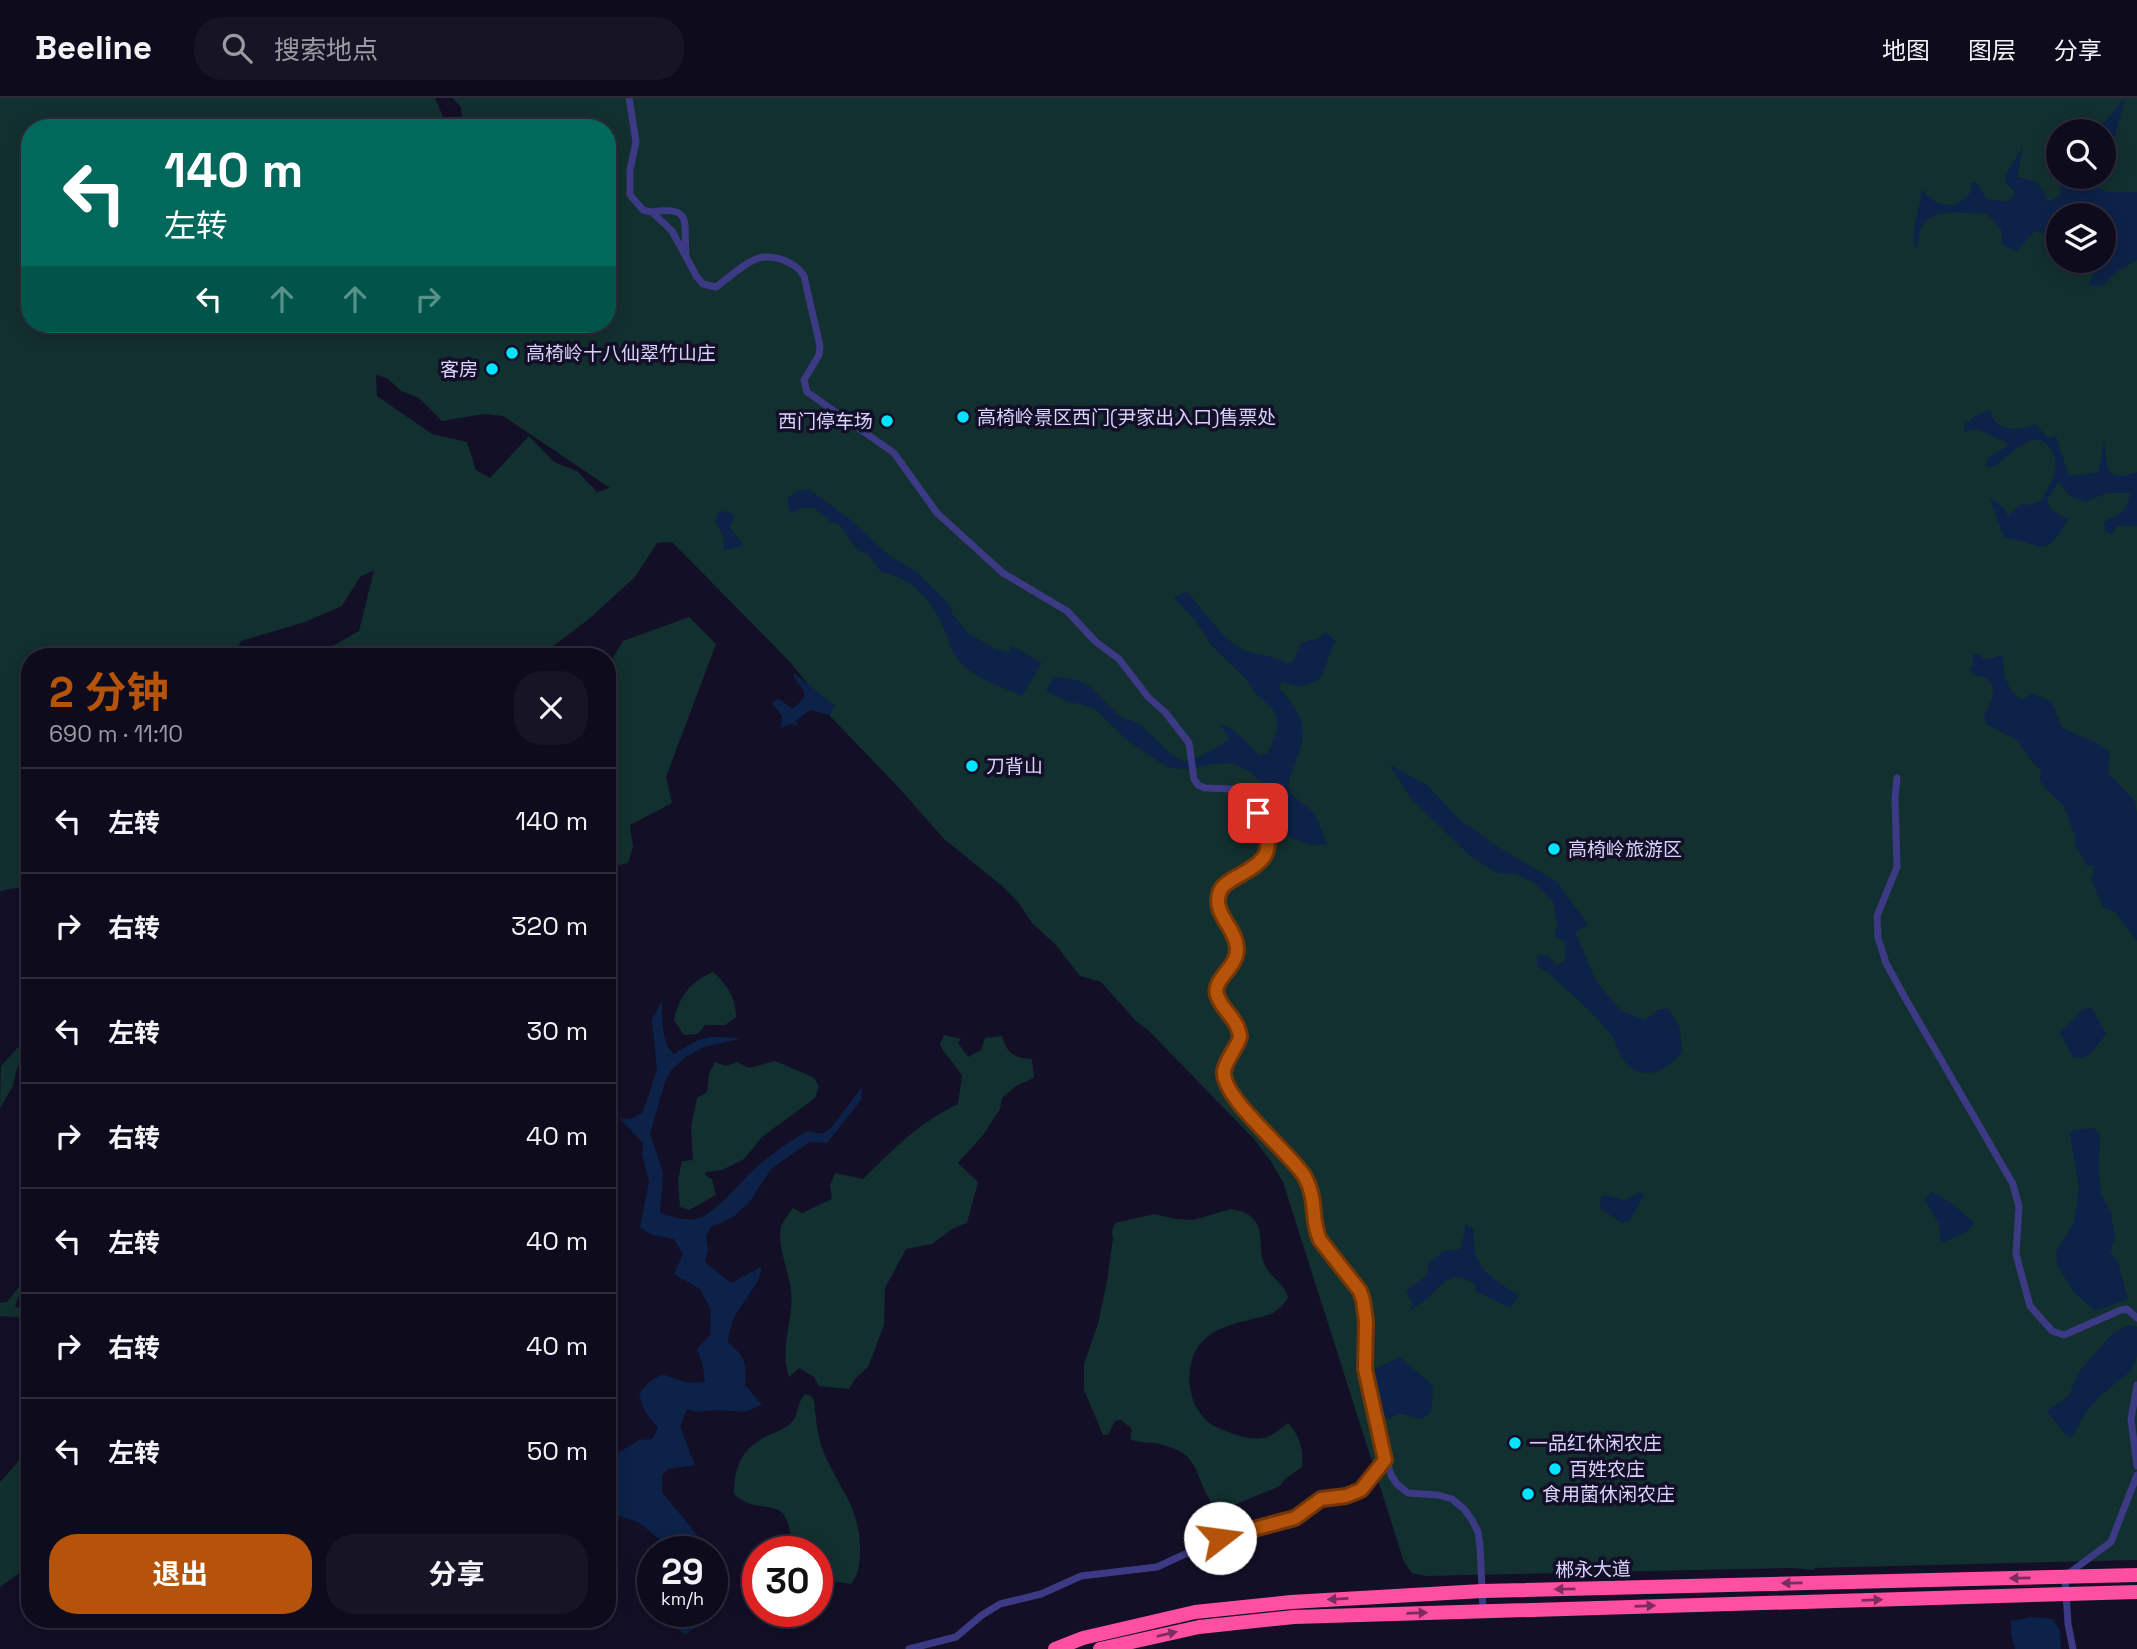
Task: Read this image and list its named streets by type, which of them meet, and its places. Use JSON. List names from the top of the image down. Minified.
{"streets":{"highway":["郴永大道"]},"places":["高椅岭十八仙翠竹山庄","客房","高椅岭景区西门(尹家出入口)售票处","西门停车场","刀背山","高椅岭旅游区","一品红休闲农庄","百姓农庄","食用菌休闲农庄"],"page":{"header":"Beeline","search":"搜索地点","nav":["地图","图层","分享"],"turn":["140 m","左转"],"heading":["2 分钟","690 m · 11:10"],"list":[{"name":"左转","value":"140 m"},{"name":"右转","value":"320 m"},{"name":"左转","value":"30 m"},{"name":"右转","value":"40 m"},{"name":"左转","value":"40 m"},{"name":"右转","value":"40 m"},{"name":"左转","value":"50 m"}],"buttons":["退出","分享"],"speed":"29 km/h","limit":"30"}}
